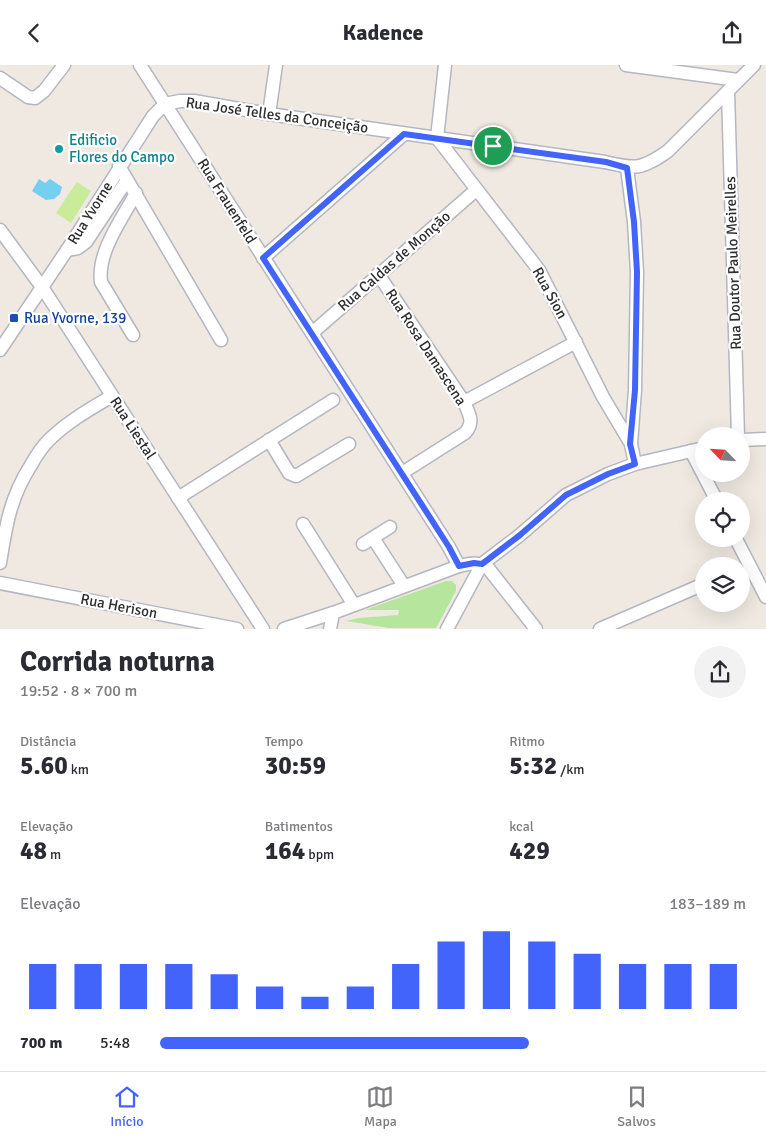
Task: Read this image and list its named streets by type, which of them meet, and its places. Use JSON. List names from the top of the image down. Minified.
{"streets":{"street":["Rua José Telles da Conceição","Rua Frauenfeld","Rua Yvorne","Rua Caldas de Monção","Rua Doutor Paulo Meirelles","Rua Sion","Rua Rosa Damascena","Rua Liestal","Rua Herison"]},"crossings":[["Rua José Telles da Conceição","Rua Frauenfeld"],["Rua José Telles da Conceição","Rua Yvorne"],["Rua José Telles da Conceição","Rua Sion"],["Rua Frauenfeld","Rua Yvorne"],["Rua Frauenfeld","Rua Caldas de Monção"],["Rua Frauenfeld","Rua Rosa Damascena"],["Rua Yvorne","Rua Liestal"],["Rua Caldas de Monção","Rua Sion"],["Rua Caldas de Monção","Rua Rosa Damascena"]],"places":{"other":["Edificio Flores do Campo"],"transit":["Rua Yvorne, 139"]},"north":"top left","page":{"header":"Kadence","heading":["Corrida noturna","19:52 · 8 × 700 m"],"stats":[["Distância","5.60 km"],["Tempo","30:59"],["Ritmo","5:32 /km"],["Elevação","48 m"],["Batimentos","164 bpm"],["kcal","429"]],"chart":["Elevação","183–189 m"],"list":[{"name":"700 m","note":"5:48"}],"tabs":["Início","Mapa","Salvos"]}}
